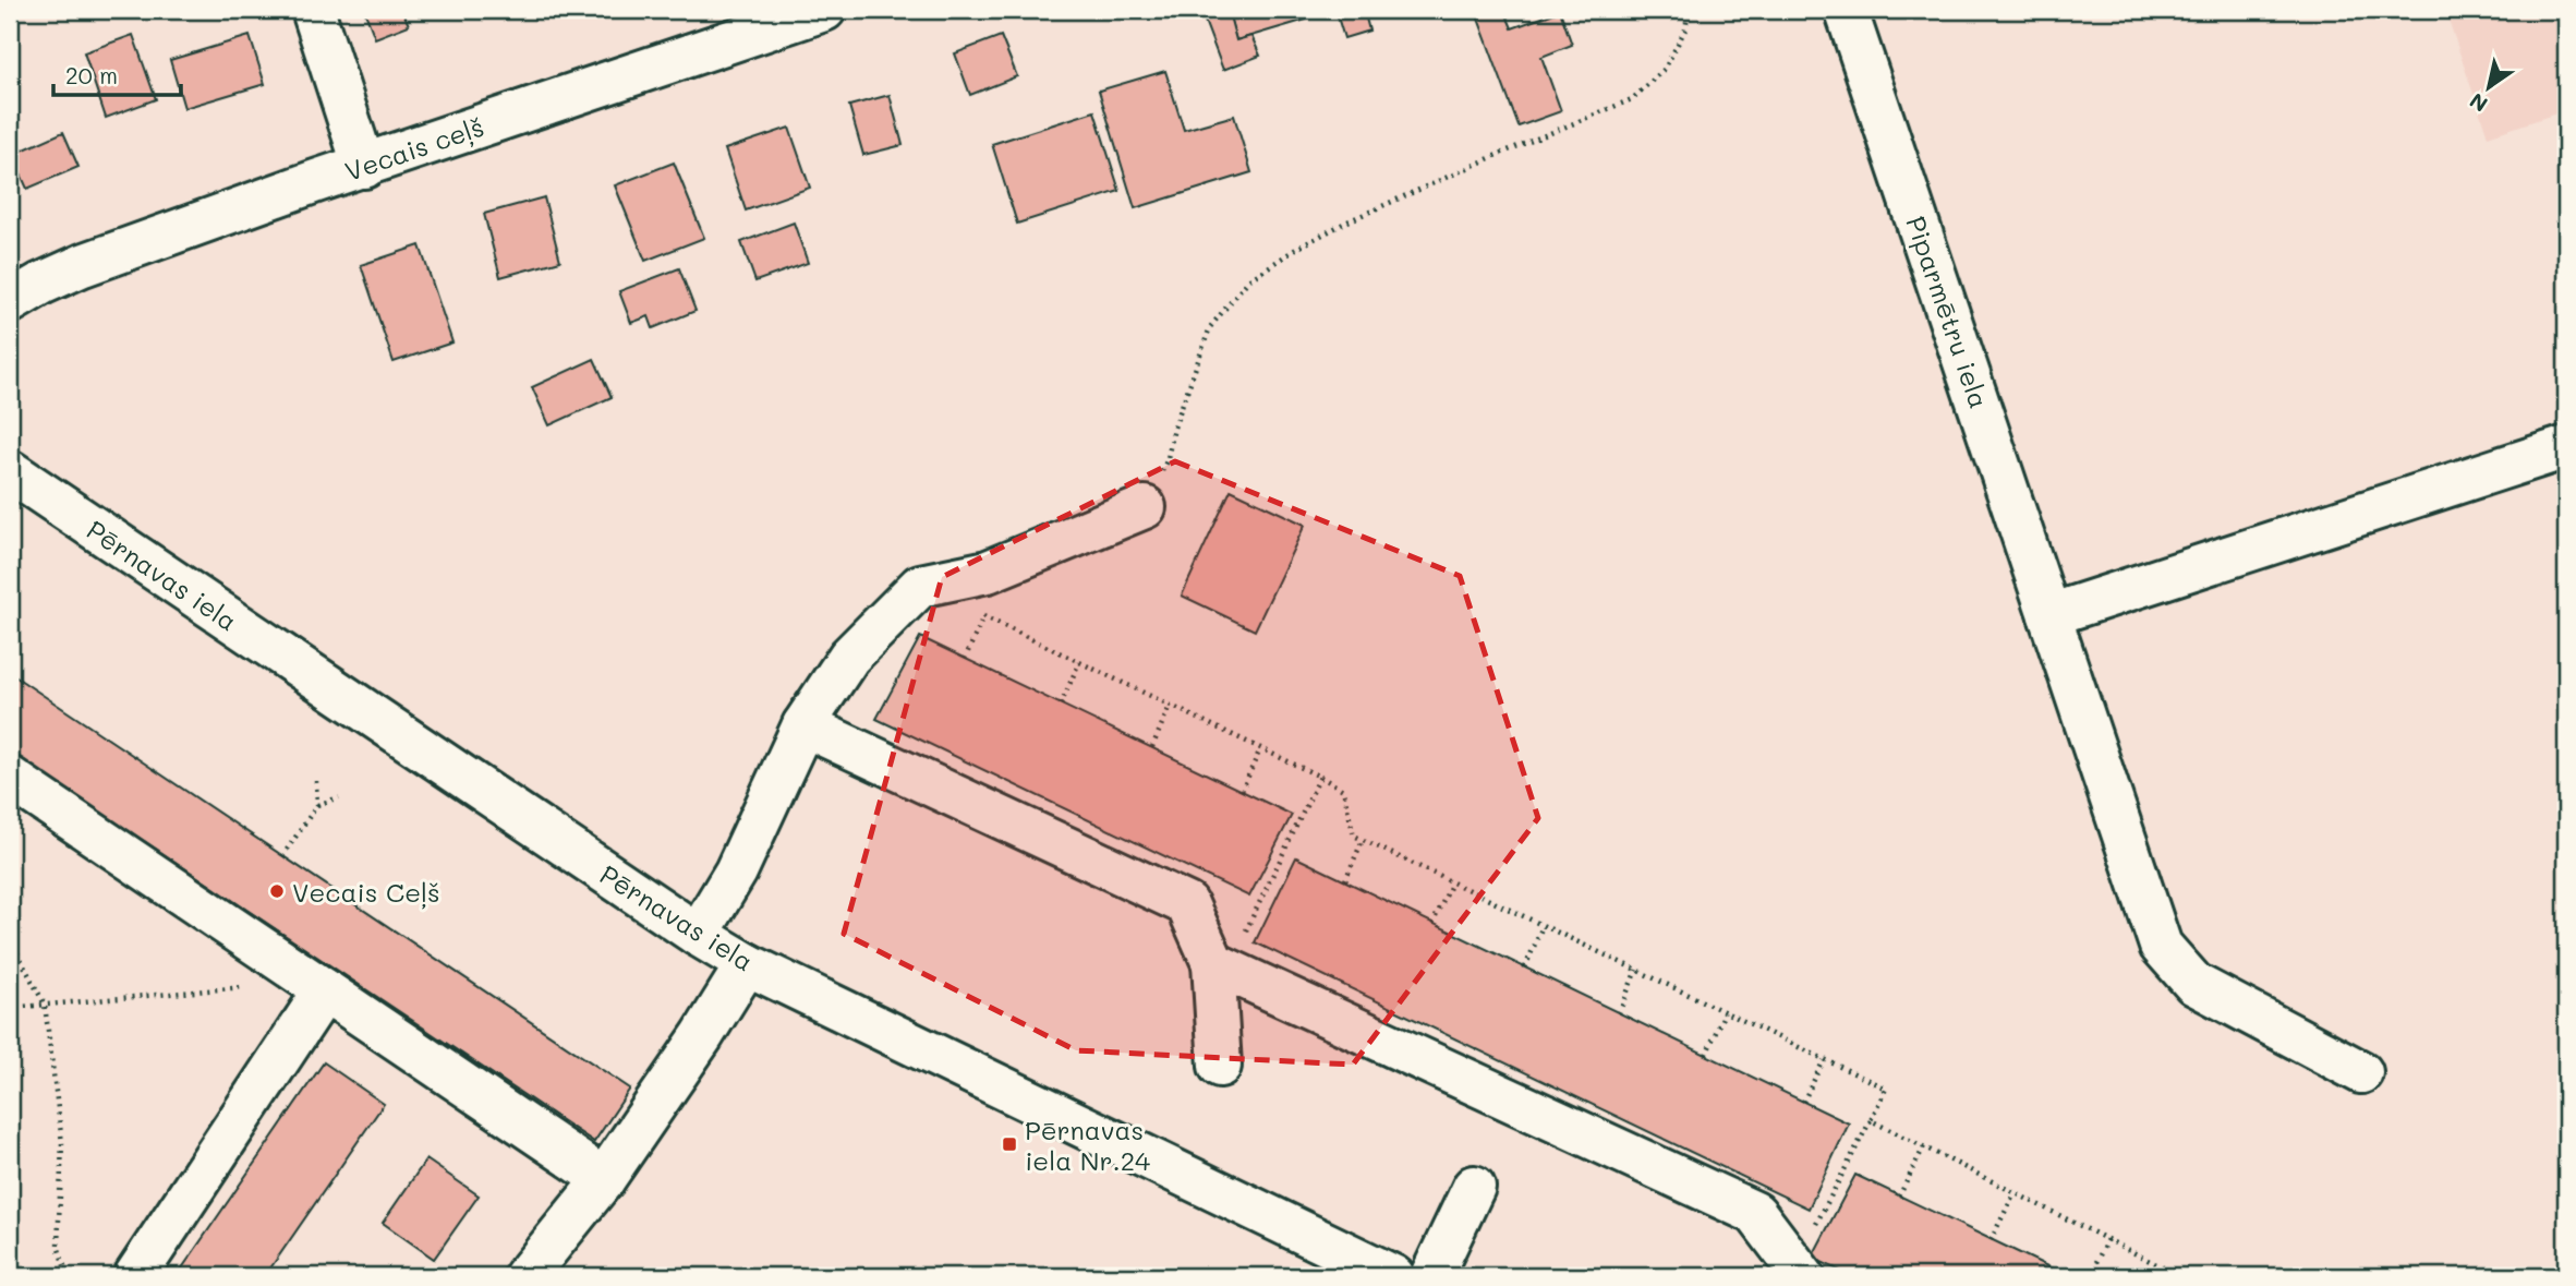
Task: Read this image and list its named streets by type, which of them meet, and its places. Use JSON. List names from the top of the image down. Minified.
{"streets":{"street":["Vecais ceļš","Piparmētru iela","Pērnavas iela"]},"places":{"other":["Vecais Ceļš"],"transit":["Pērnavas iela Nr.24"]},"scale_bar":"20 m","north":"bottom left"}
